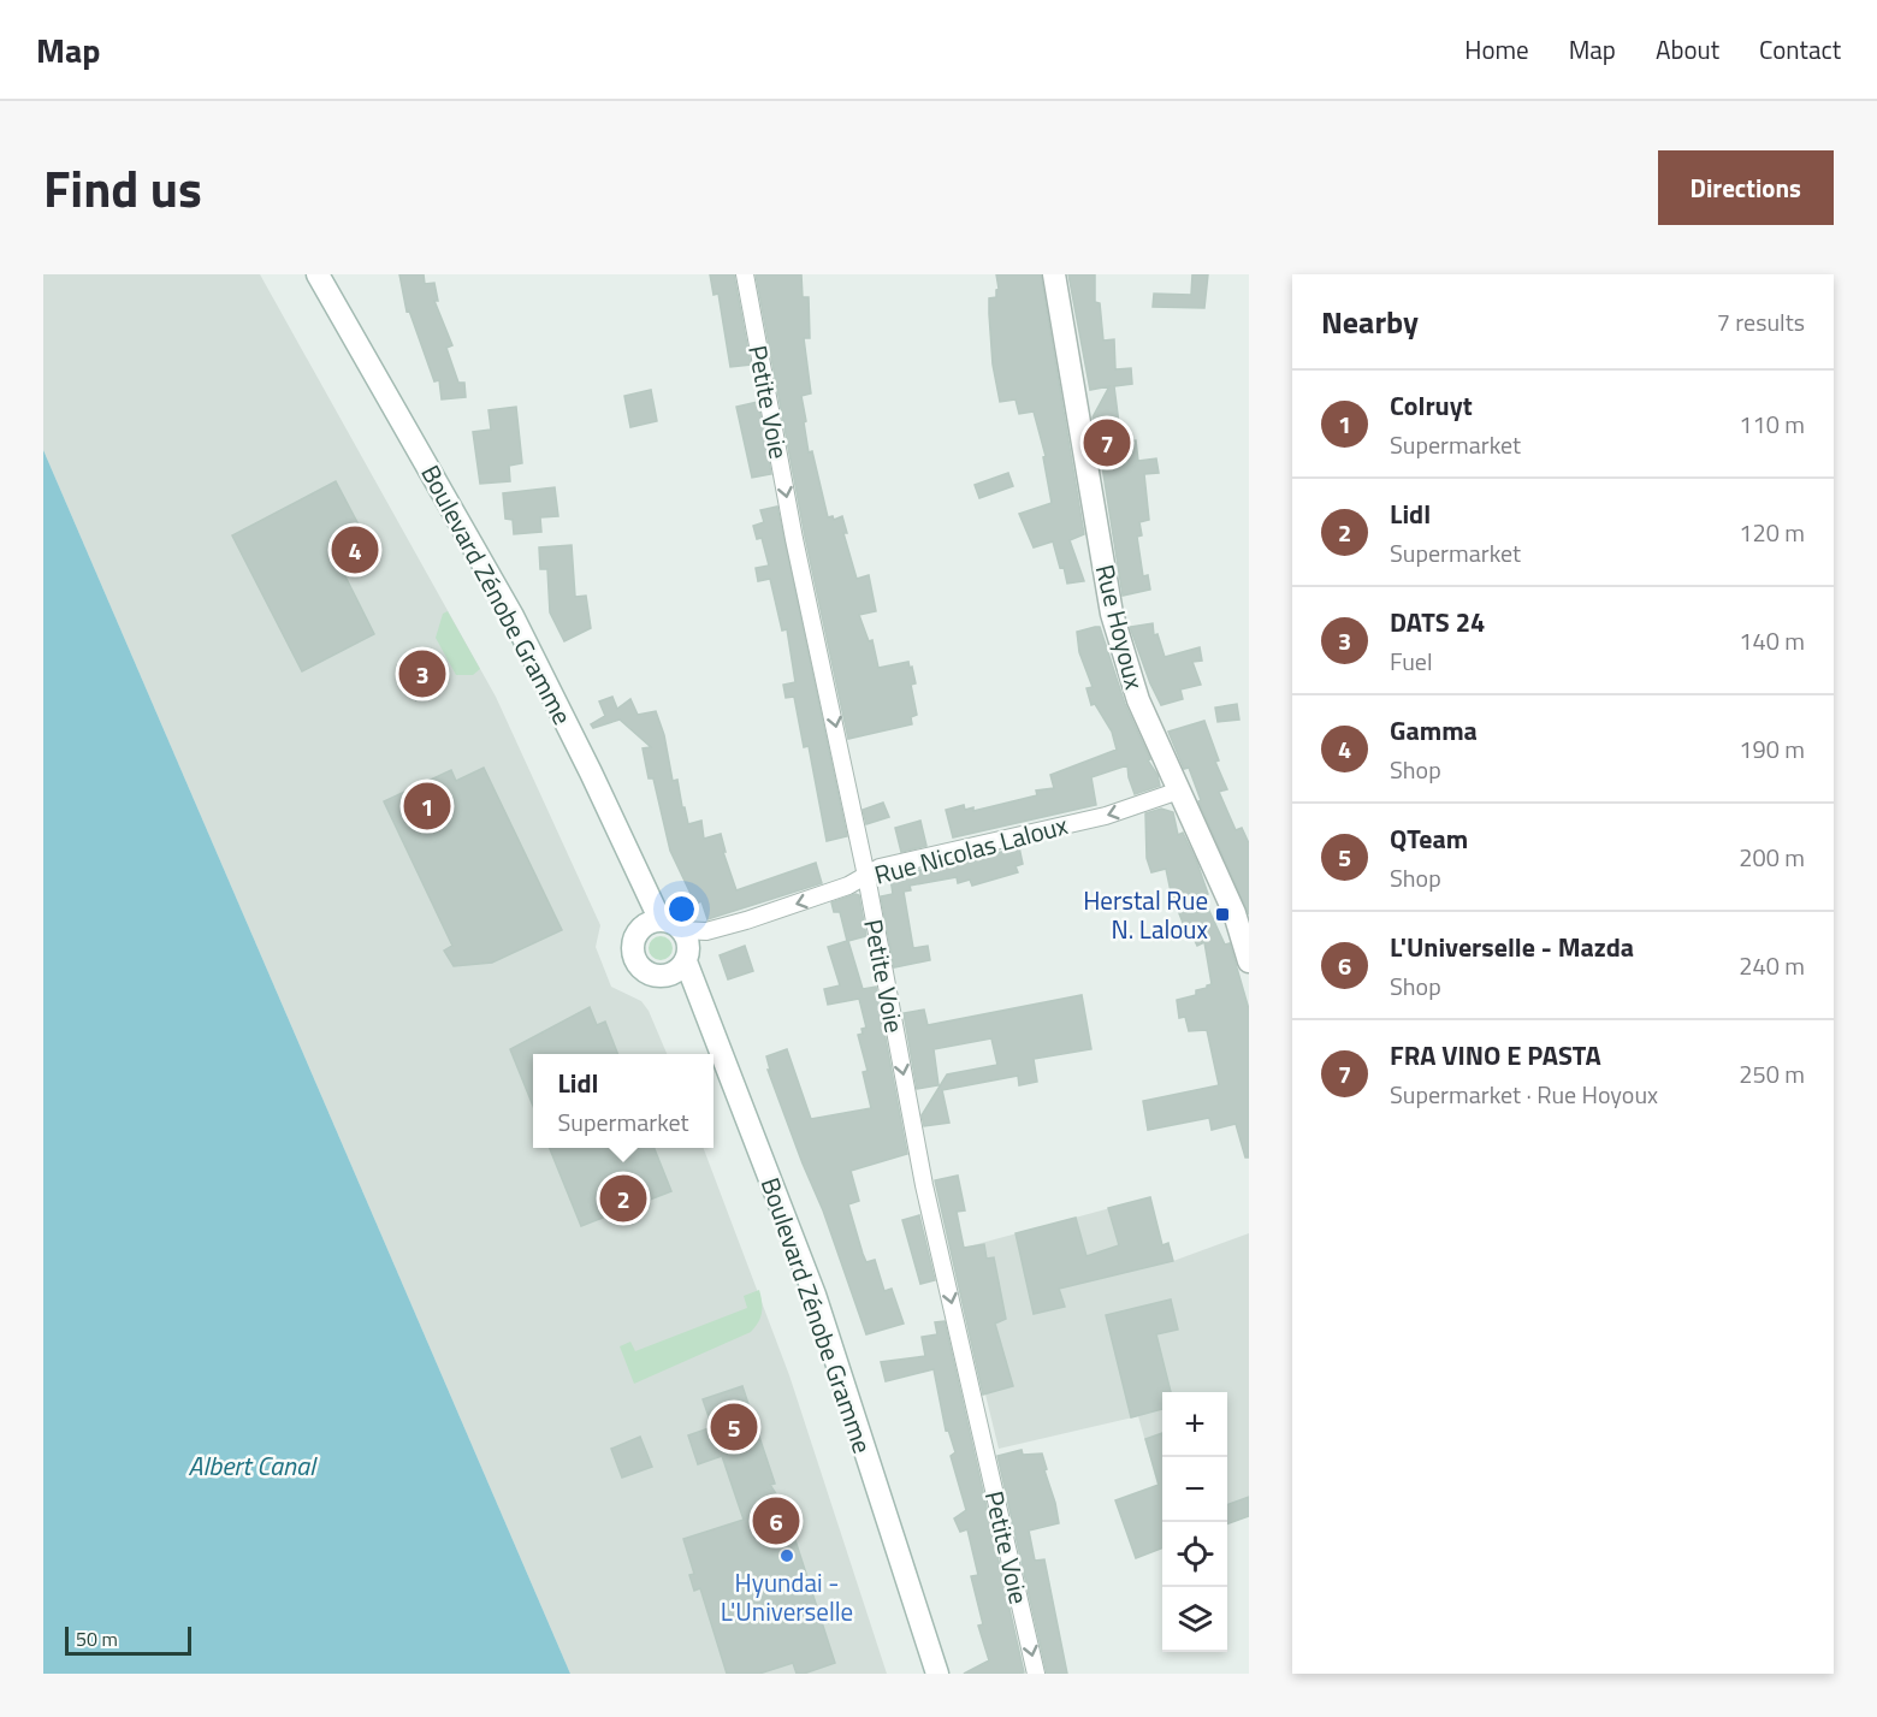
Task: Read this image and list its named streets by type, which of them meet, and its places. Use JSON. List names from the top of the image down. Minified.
{"streets":{"main road":["Boulevard Zénobe Gramme","Rue Hoyoux"],"street":["Petite Voie","Rue Nicolas Laloux"]},"crossings":[["Petite Voie","Rue Nicolas Laloux"],["Boulevard Zénobe Gramme","Rue Nicolas Laloux"],["Rue Hoyoux","Rue Nicolas Laloux"]],"one_way":["Petite Voie","Rue Nicolas Laloux"],"water":["Albert Canal"],"places":{"transit":["Herstal Rue N. Laloux"],"other":["Hyundai - L'Universelle"]},"scale_bar":"50 m","page":{"header":"Map","nav":["Home","Map","About","Contact"],"title":"Find us","buttons":"Directions","heading":["Nearby","7 results"],"list":[{"mark":"1","name":"Colruyt","note":"Supermarket","value":"110 m"},{"mark":"2","name":"Lidl","note":"Supermarket","value":"120 m"},{"mark":"3","name":"DATS 24","note":"Fuel","value":"140 m"},{"mark":"4","name":"Gamma","note":"Shop","value":"190 m"},{"mark":"5","name":"QTeam","note":"Shop","value":"200 m"},{"mark":"6","name":"L'Universelle - Mazda","note":"Shop","value":"240 m"},{"mark":"7","name":"FRA VINO E PASTA","note":"Supermarket · Rue Hoyoux","value":"250 m"}],"pins":["7","4","3","1","2","5","6"],"popup":["Lidl","Supermarket"],"map_buttons":["+","−"],"scale":"50 m"}}
